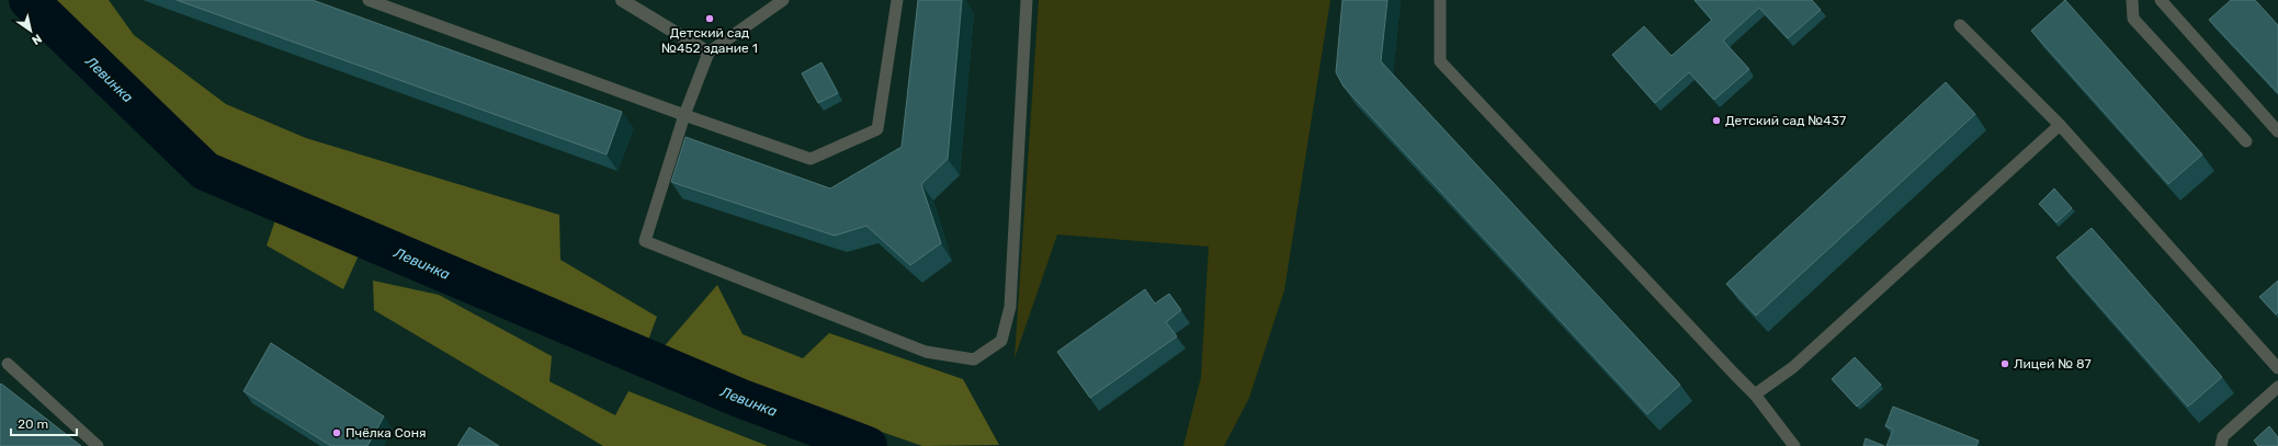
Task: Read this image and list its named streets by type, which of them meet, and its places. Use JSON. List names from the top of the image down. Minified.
{"water":["Левинка"],"places":["Детский сад №452 здание 1","Детский сад №437","Лицей № 87","Пчёлка Соня"],"scale_bar":"20 m","north":"bottom right"}
